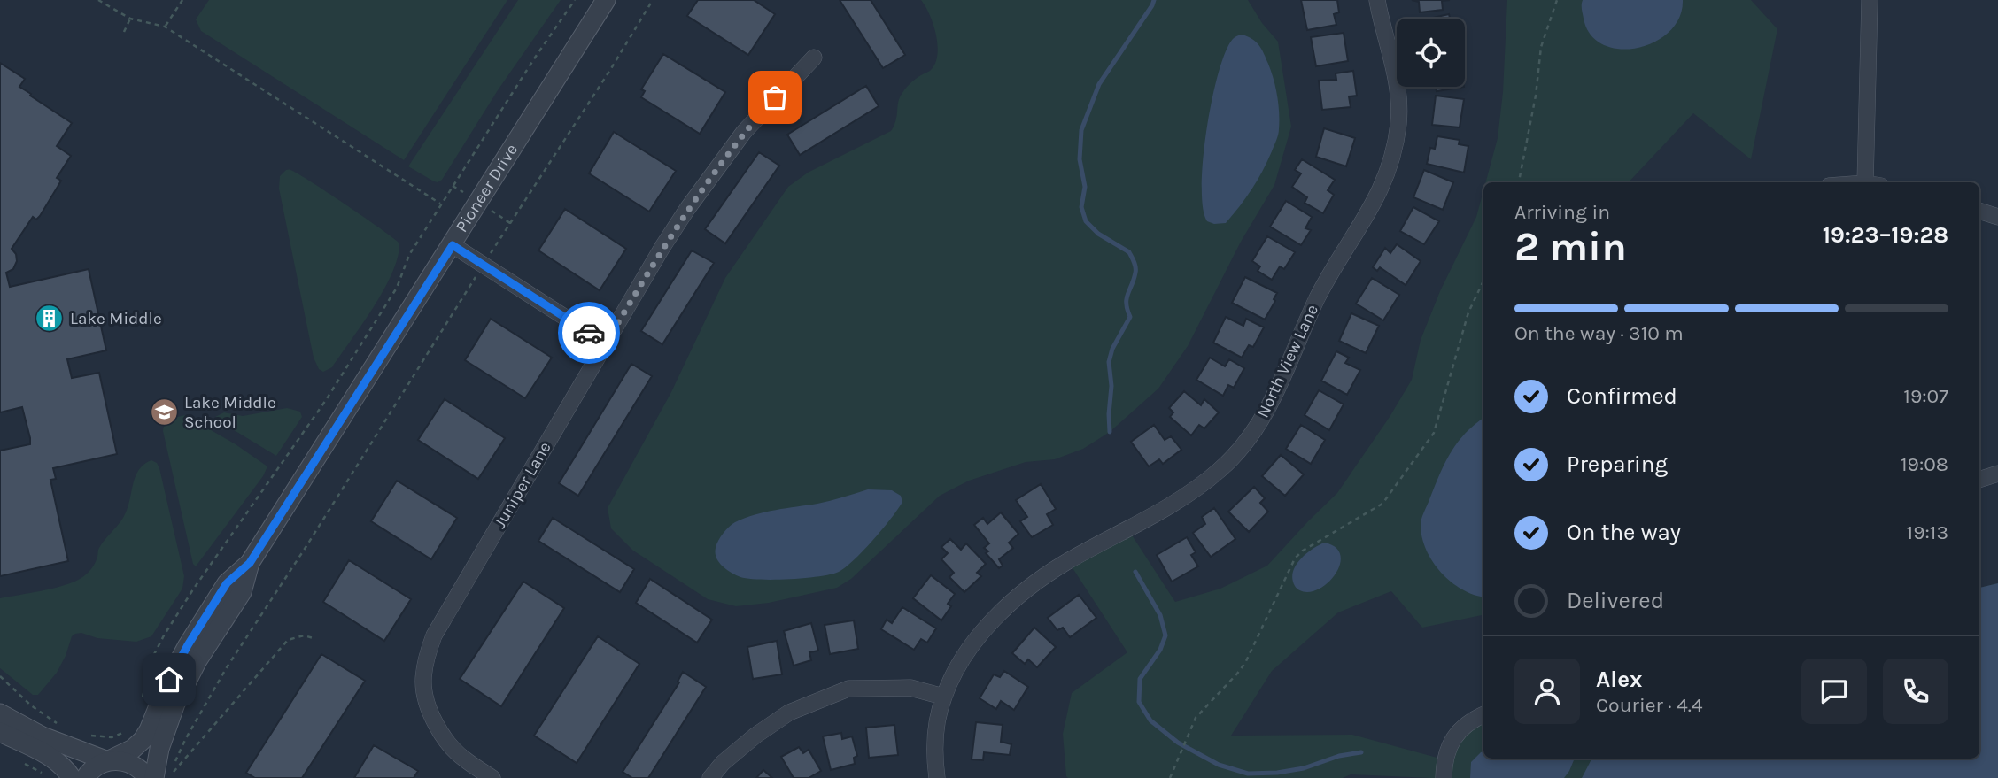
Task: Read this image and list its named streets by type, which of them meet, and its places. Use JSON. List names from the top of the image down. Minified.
{"streets":{"street":["Pioneer Drive","North View Lane","Juniper Lane"]},"places":{"building":["Lake Middle"],"school or university":["Lake Middle School"]},"page":{"heading":["2 min","Arriving in","19:23–19:28"],"panel":["Alex","Courier · 4.4"],"bar":"On the way · 310 m","list":[["Confirmed","19:07"],["Preparing","19:08"],["On the way","19:13"],"Delivered"]}}
